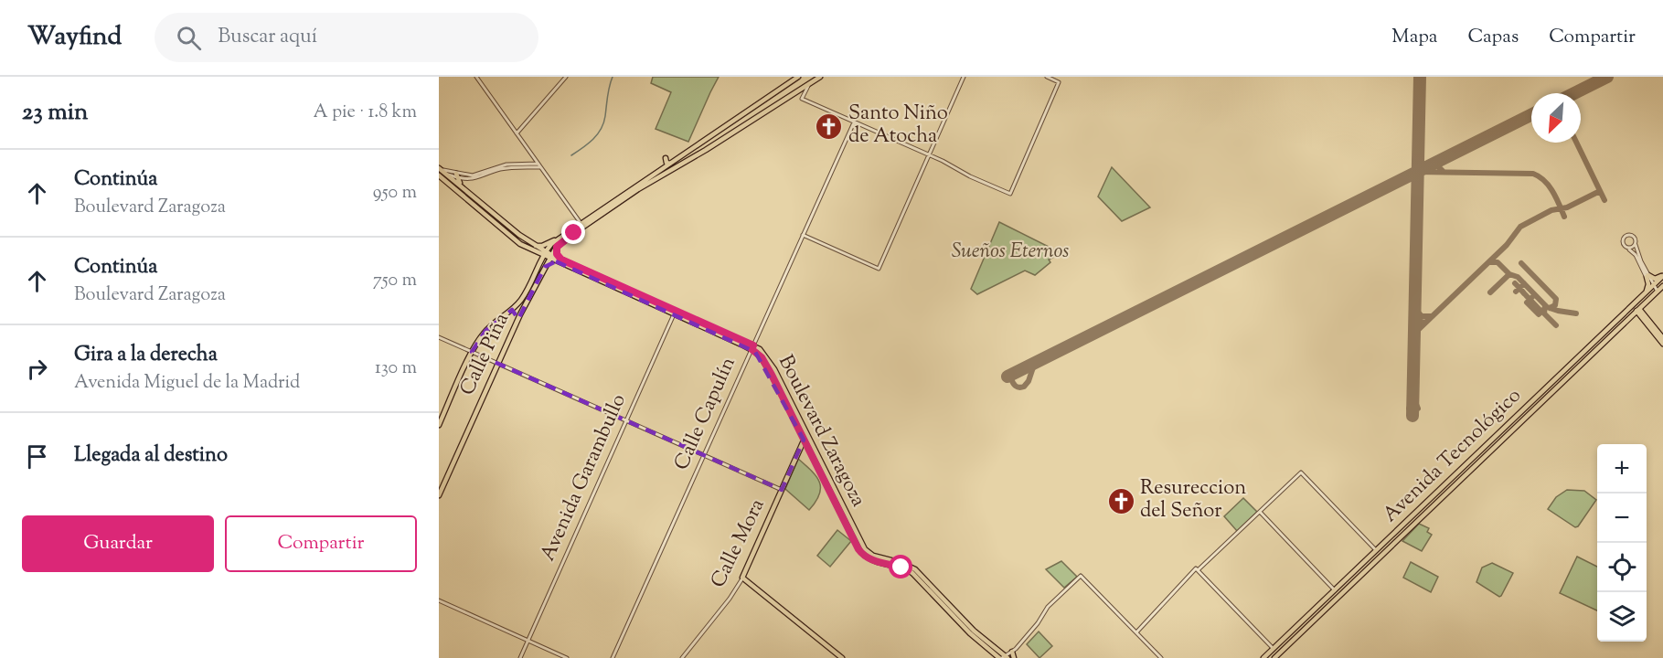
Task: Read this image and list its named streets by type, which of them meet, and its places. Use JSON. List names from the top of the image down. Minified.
{"streets":{"main road":["Calle Piña","Boulevard Zaragoza","Avenida Tecnológico","Calle Mora"],"street":["Calle Capulín","Avenida Garambullo"]},"crossings":[["Calle Piña","Boulevard Zaragoza"],["Calle Capulín","Boulevard Zaragoza"],["Boulevard Zaragoza","Avenida Garambullo"],["Boulevard Zaragoza","Calle Mora"]],"parks":["Sueños Eternos"],"places":{"church":["Santo Niño de Atocha","Resureccion del Señor"]},"north":"bottom left","page":{"header":"Wayfind","search":"Buscar aquí","nav":["Mapa","Capas","Compartir"],"heading":["23 min","A pie · 1.8 km"],"list":[["Continúa","Boulevard Zaragoza","950 m"],["Continúa","Boulevard Zaragoza","750 m"],["Gira a la derecha","Avenida Miguel de la Madrid","130 m"],"Llegada al destino"],"map_buttons":["+","−"],"buttons":["Guardar","Compartir"]}}
